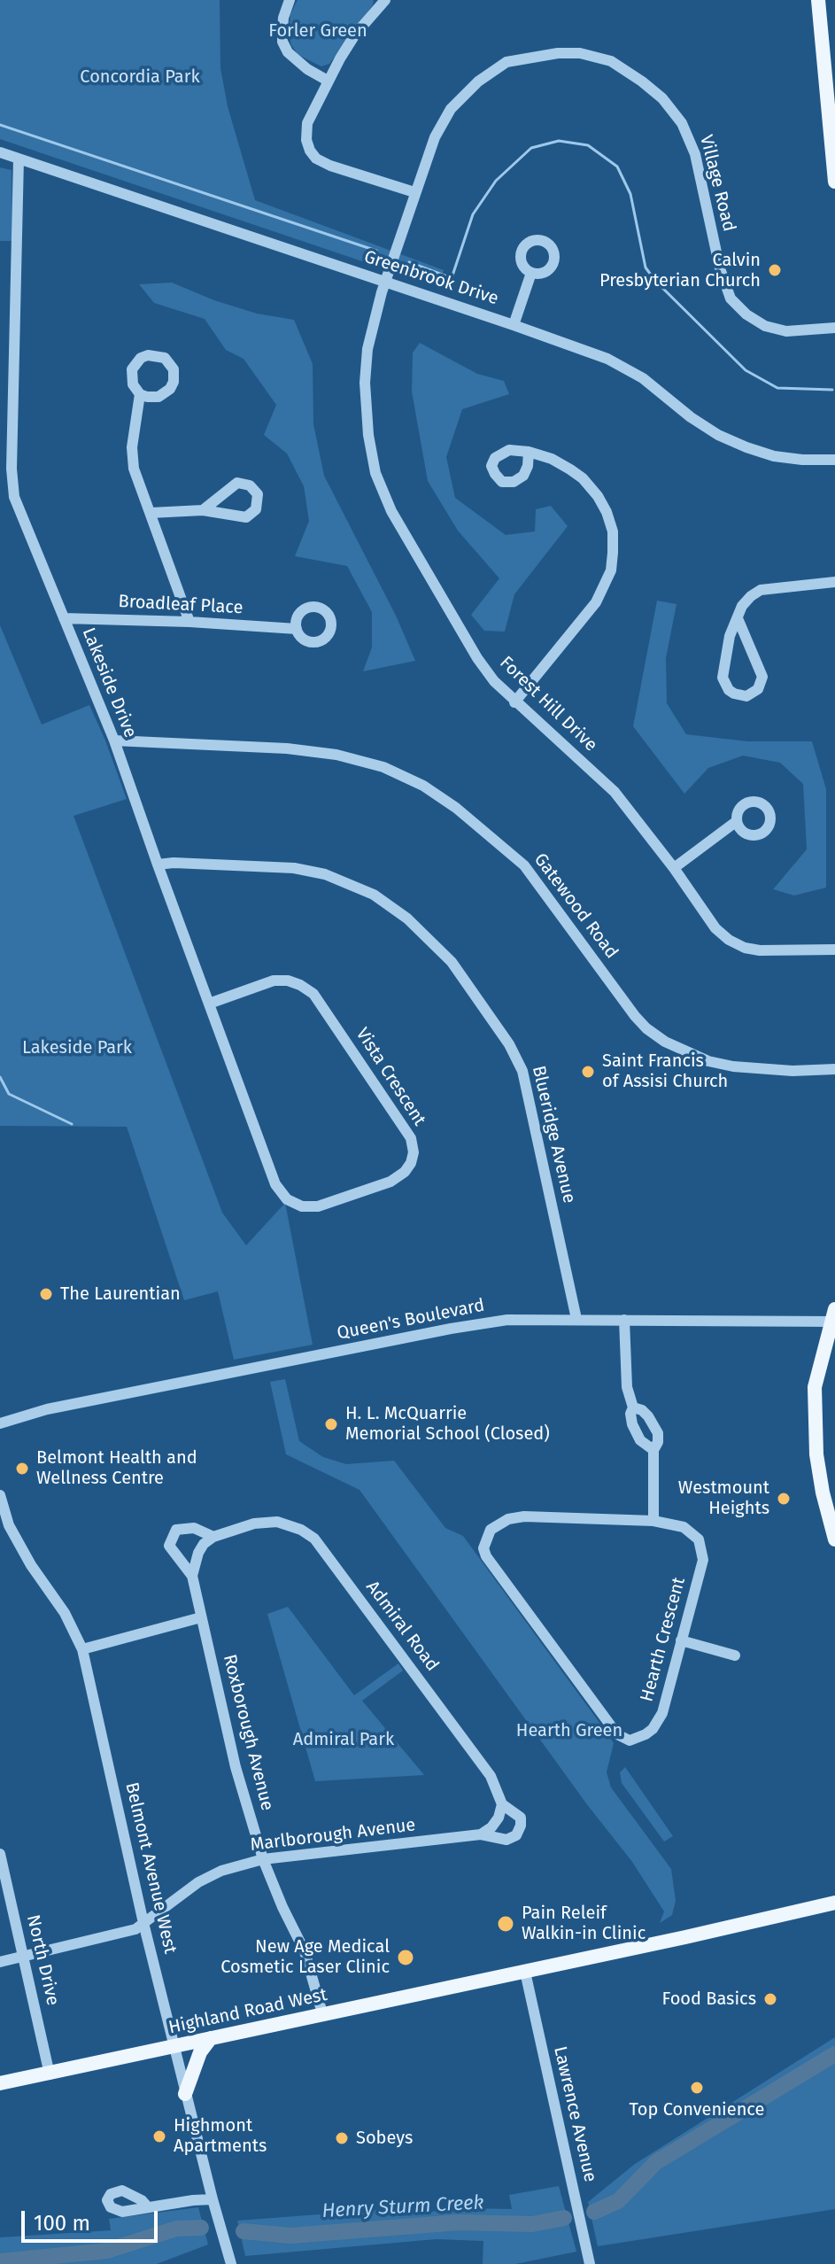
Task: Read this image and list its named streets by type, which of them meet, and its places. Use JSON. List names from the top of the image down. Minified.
{"streets":{"main road":["Highland Road West"],"street":["Village Road","Greenbrook Drive","Broadleaf Place","Lakeside Drive","Forest Hill Drive","Gatewood Road","Vista Crescent","Blueridge Avenue","Queen's Boulevard","Admiral Road","Hearth Crescent","Roxborough Avenue","Marlborough Avenue","Belmont Avenue West","North Drive","Lawrence Avenue"]},"crossings":[["Village Road","Greenbrook Drive"],["Village Road","Forest Hill Drive"],["Greenbrook Drive","Lakeside Drive"],["Greenbrook Drive","Forest Hill Drive"],["Broadleaf Place","Lakeside Drive"],["Lakeside Drive","Gatewood Road"],["Lakeside Drive","Vista Crescent"],["Lakeside Drive","Blueridge Avenue"],["Blueridge Avenue","Queen's Boulevard"],["Admiral Road","Roxborough Avenue"],["Admiral Road","Marlborough Avenue"],["Roxborough Avenue","Marlborough Avenue"],["Roxborough Avenue","Highland Road West"],["Marlborough Avenue","Belmont Avenue West"],["Marlborough Avenue","North Drive"],["Belmont Avenue West","Highland Road West"],["North Drive","Highland Road West"],["Highland Road West","Lawrence Avenue"]],"water":["Henry Sturm Creek"],"parks":["Forler Green","Concordia Park","Lakeside Park","Hearth Green","Admiral Park"],"places":["Calvin Presbyterian Church","Saint Francis of Assisi Church","The Laurentian","H. L. McQuarrie Memorial School (Closed)","Belmont Health and Wellness Centre","Westmount Heights","Pain Releif Walkin-in Clinic","New Age Medical Cosmetic Laser Clinic","Food Basics","Top Convenience","Highmont Apartments","Sobeys"],"scale_bar":"100 m"}
